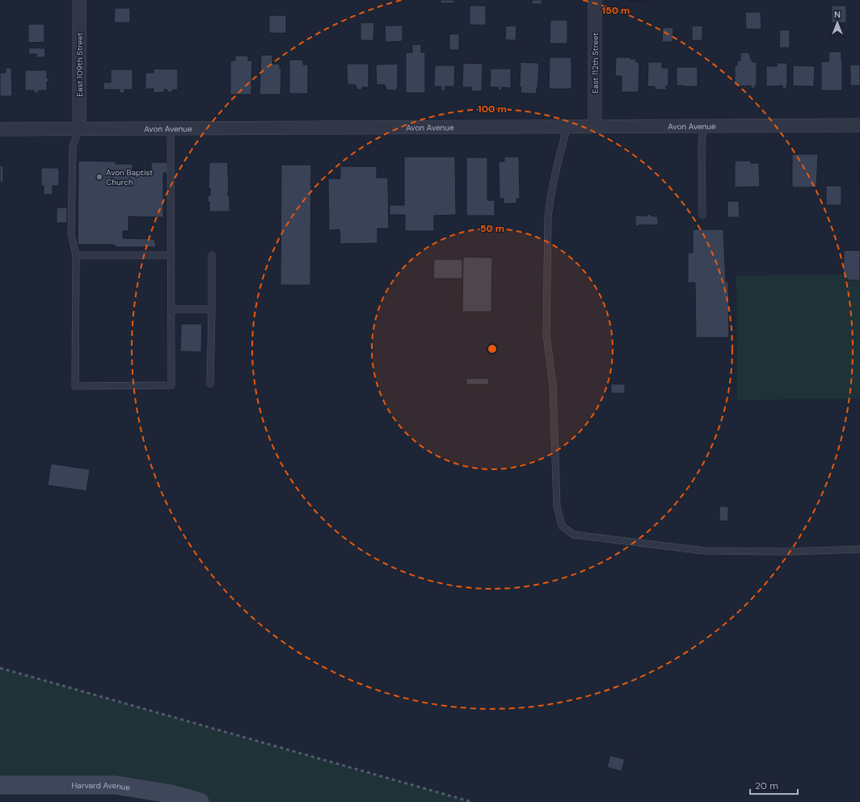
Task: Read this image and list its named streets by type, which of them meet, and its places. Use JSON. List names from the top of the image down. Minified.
{"streets":{"main road":["Harvard Avenue"],"street":["East 112th Street","East 109th Street","Avon Avenue"]},"crossings":[["East 112th Street","Avon Avenue"],["East 109th Street","Avon Avenue"]],"places":["Avon Baptist Church"],"scale_bar":"20 m","north":"top","rings":["150 m","100 m","50 m"]}
